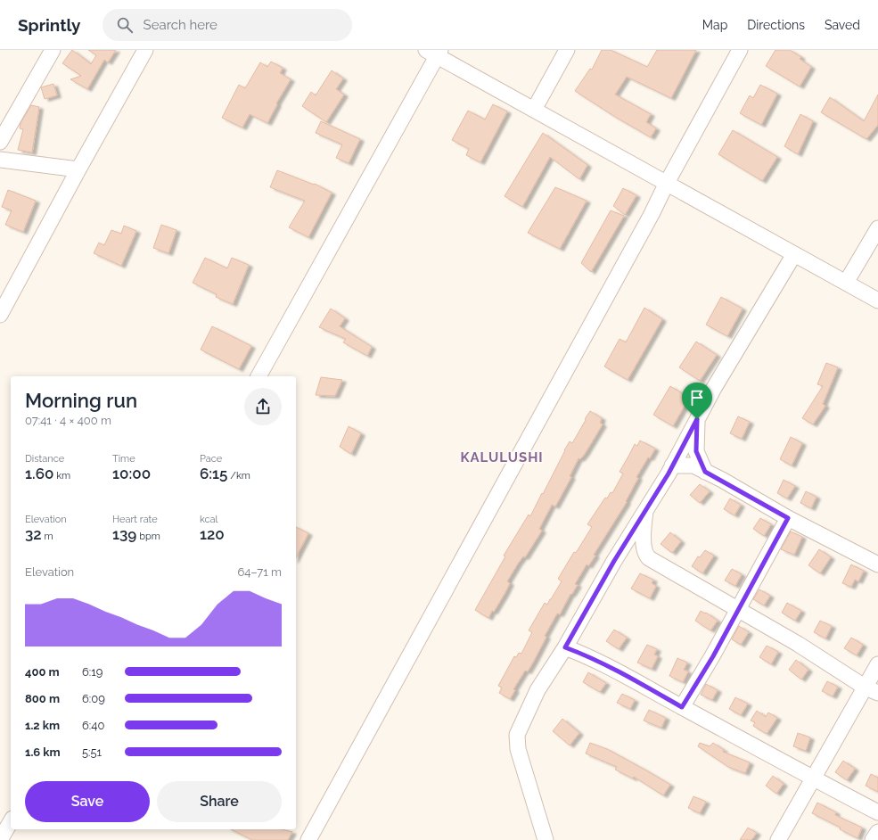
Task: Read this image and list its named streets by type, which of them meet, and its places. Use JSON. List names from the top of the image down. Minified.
{"districts":["KALULUSHI"],"page":{"header":"Sprintly","search":"Search here","nav":["Map","Directions","Saved"],"heading":["Morning run","07:41 · 4 × 400 m"],"stats":[["Distance","1.60 km"],["Time","10:00"],["Pace","6:15 /km"],["Elevation","32 m"],["Heart rate","139 bpm"],["kcal","120"]],"chart":["Elevation","64–71 m"],"list":[{"name":"400 m","note":"6:19"},{"name":"800 m","note":"6:09"},{"name":"1.2 km","note":"6:40"},{"name":"1.6 km","note":"5:51"}],"buttons":["Save","Share"]}}
